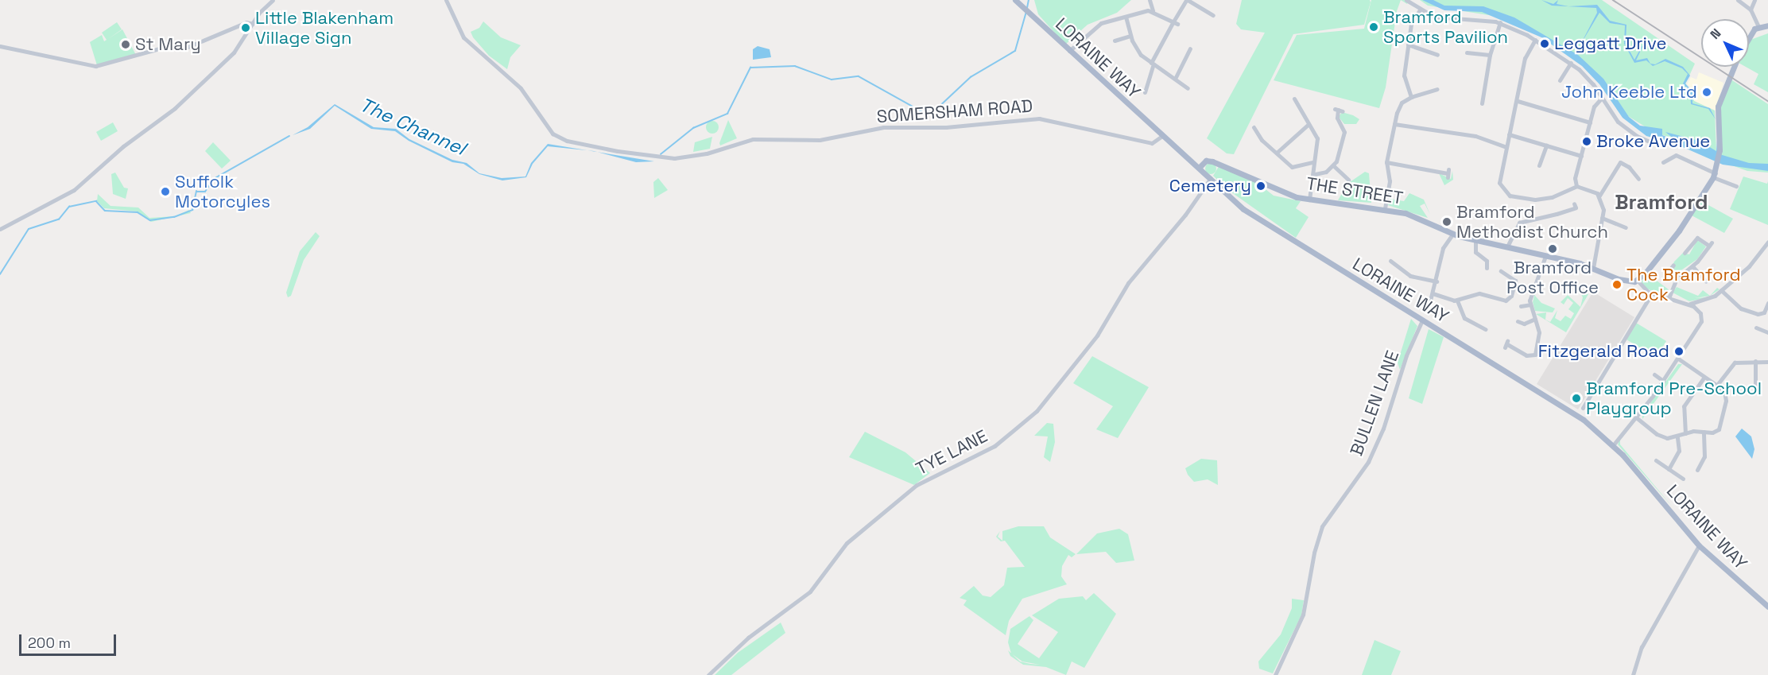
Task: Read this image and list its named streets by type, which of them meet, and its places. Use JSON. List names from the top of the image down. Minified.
{"streets":{"main road":["LORAINE WAY","THE STREET"],"street":["SOMERSHAM ROAD","BULLEN LANE","TYE LANE"]},"crossings":[["LORAINE WAY","SOMERSHAM ROAD"],["LORAINE WAY","THE STREET"],["LORAINE WAY","BULLEN LANE"],["LORAINE WAY","TYE LANE"]],"districts":["Bramford"],"water":["The Channel"],"places":["Bramford Sports Pavilion","Little Blakenham Village Sign","Leggatt Drive","St Mary","John Keeble Ltd","Broke Avenue","Cemetery","Suffolk Motorcyles","Bramford Methodist Church","Bramford Post Office","The Bramford Cock","Fitzgerald Road","Bramford Pre-School Playgroup"],"scale_bar":"200 m","north":"top left"}
